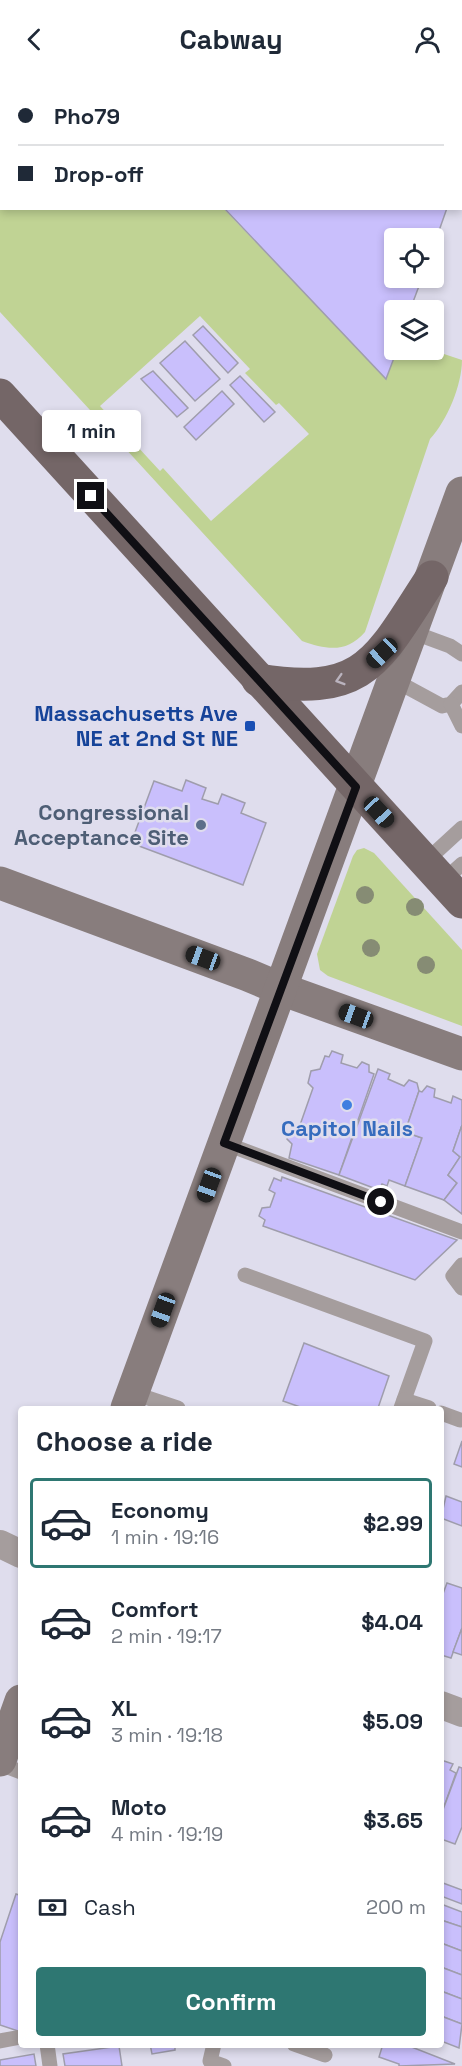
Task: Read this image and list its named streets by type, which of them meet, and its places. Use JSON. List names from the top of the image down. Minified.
{"places":{"transit":["Massachusetts Ave NE at 2nd St NE"],"other":["Congressional Acceptance Site","Capitol Nails"]},"page":{"header":"Cabway","banner":["Pho79","Drop-off"],"bubble":"1 min","heading":"Choose a ride","list":[{"name":"Economy","note":"1 min · 19:16","value":"$2.99"},{"name":"Comfort","note":"2 min · 19:17","value":"$4.04"},{"name":"XL","note":"3 min · 19:18","value":"$5.09"},{"name":"Moto","note":"4 min · 19:19","value":"$3.65"}],"pay":["Cash","200 m"],"buttons":"Confirm"}}
